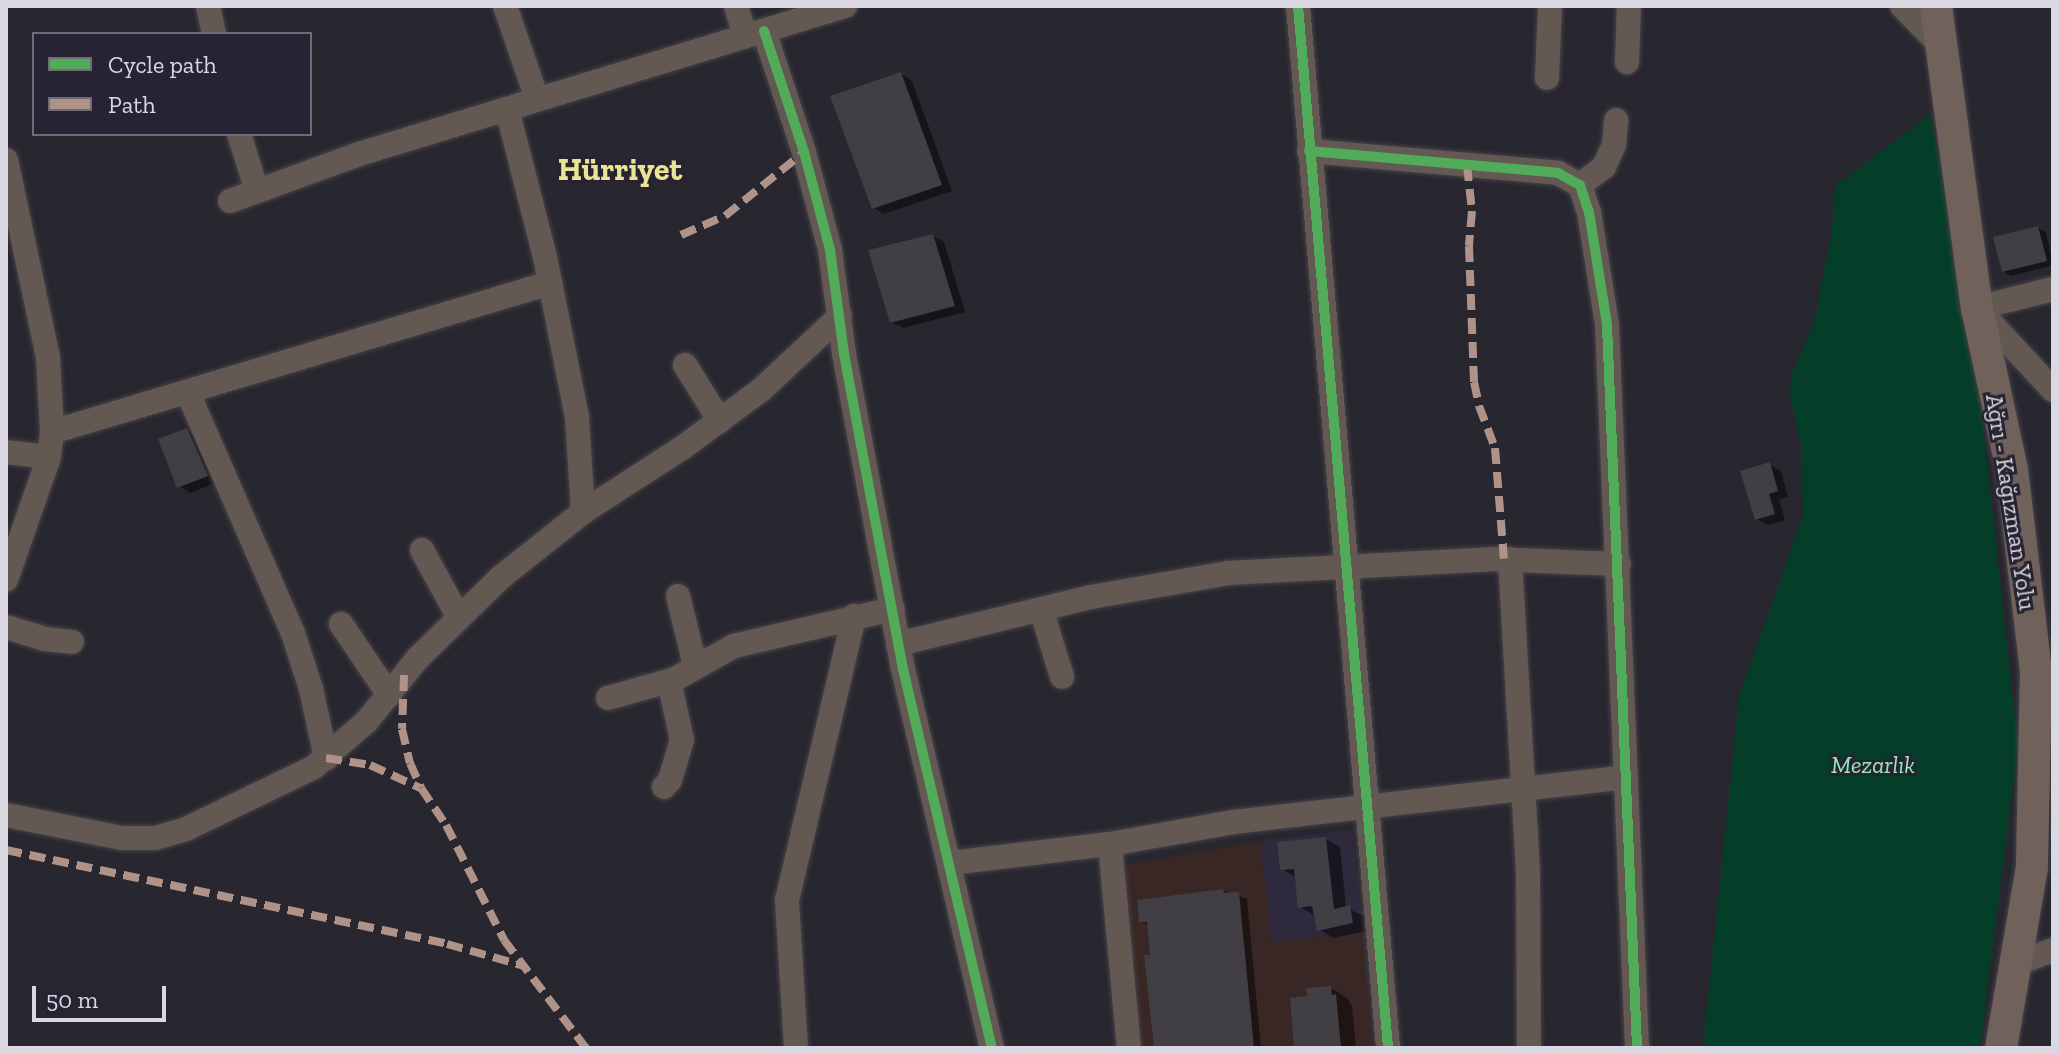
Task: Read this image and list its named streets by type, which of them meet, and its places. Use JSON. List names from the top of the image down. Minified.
{"streets":{"main road":["Ağrı - Kağızman Yolu"]},"districts":["Hürriyet"],"parks":["Mezarlık"],"legend":["Cycle path","Path"],"scale_bar":"50 m"}
